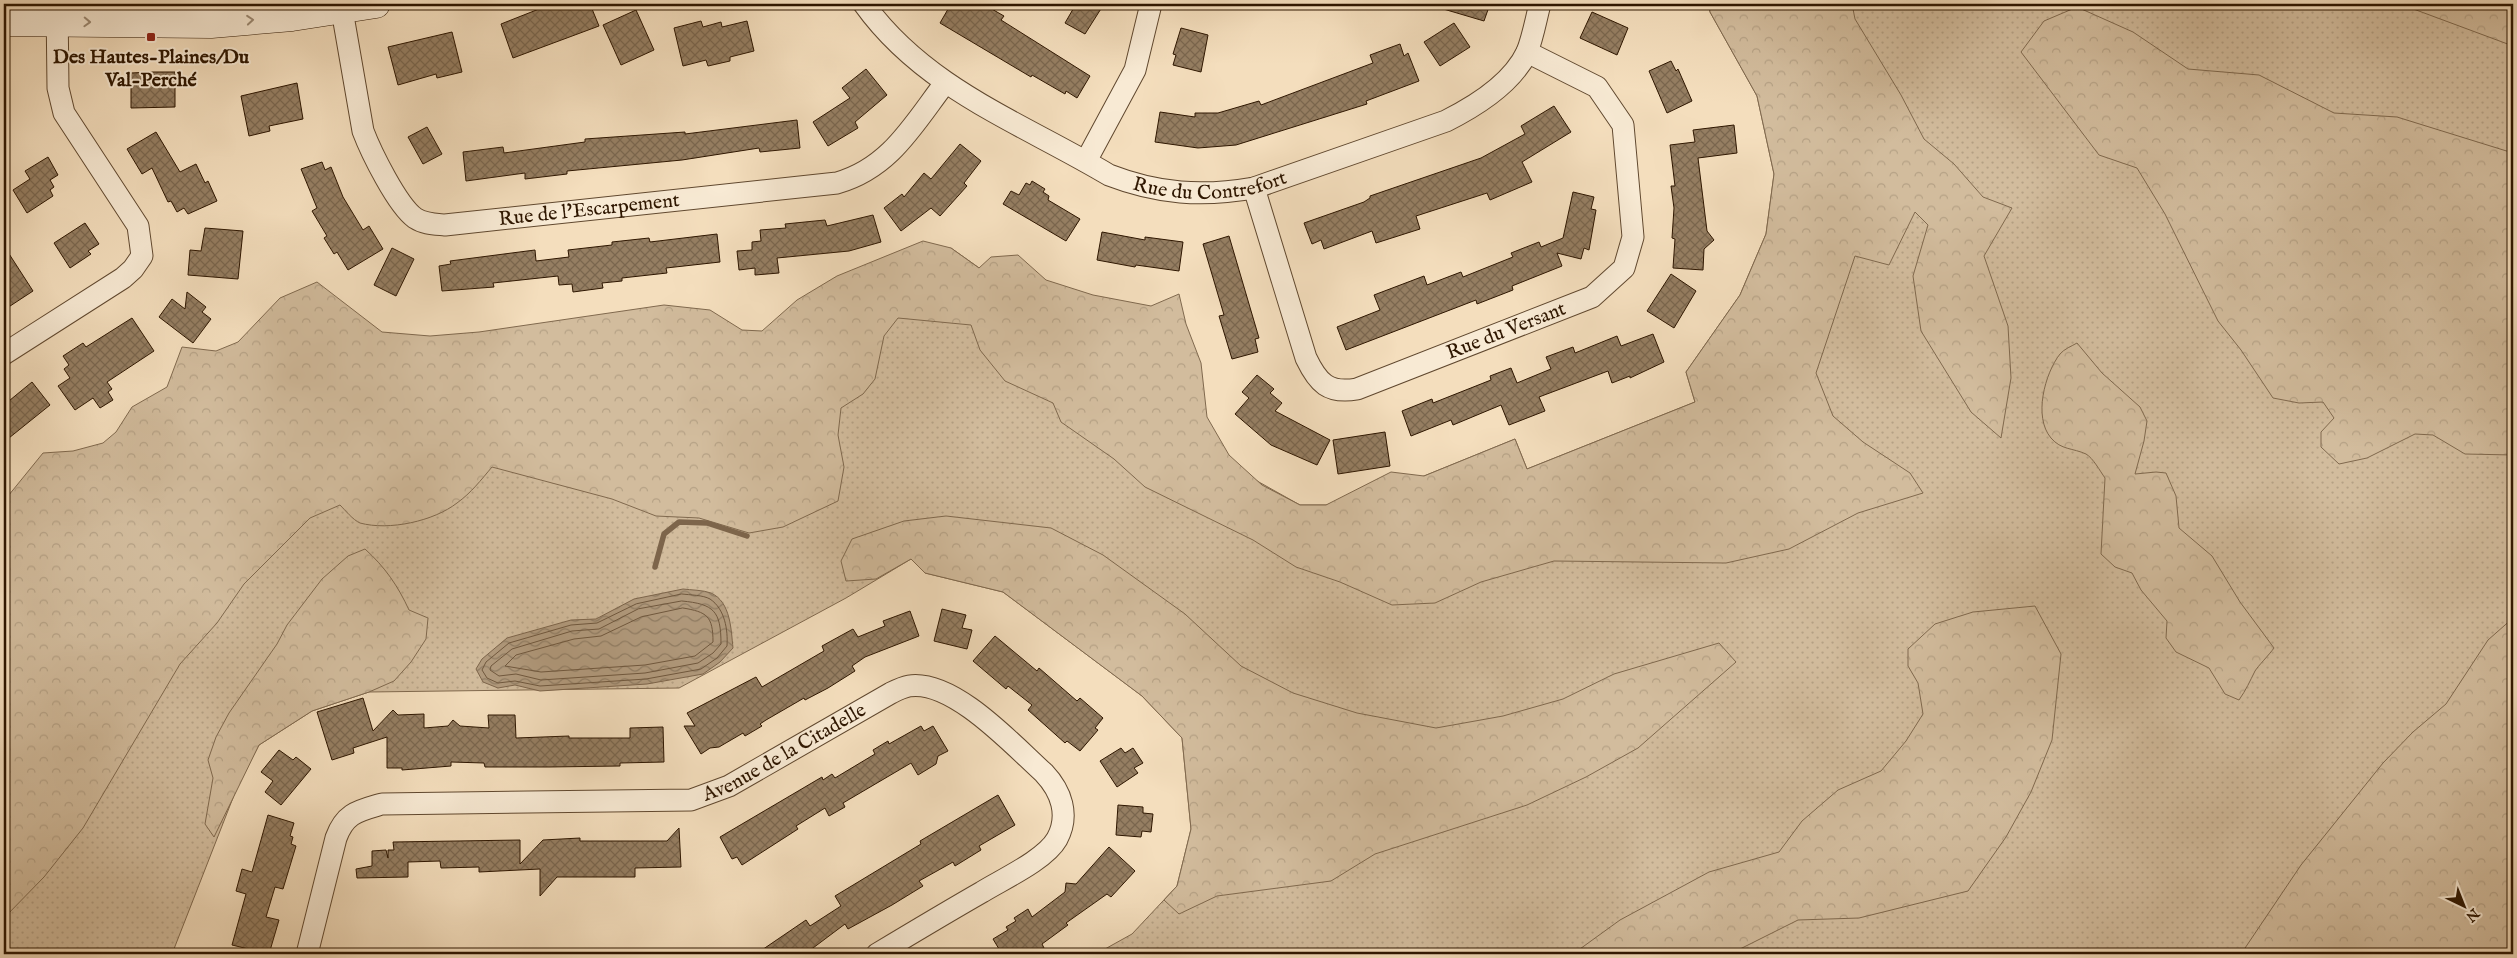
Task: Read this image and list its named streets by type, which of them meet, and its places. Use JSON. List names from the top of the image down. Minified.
{"streets":{"street":["Rue du Contrefort","Rue de l'Escarpement","Rue du Versant","Avenue de la Citadelle"]},"crossings":[["Rue du Contrefort","Rue de l'Escarpement"],["Rue du Contrefort","Rue du Versant"]],"places":{"transit":["Des Hautes-Plaines/Du Val-Perché"]},"north":"bottom right"}
